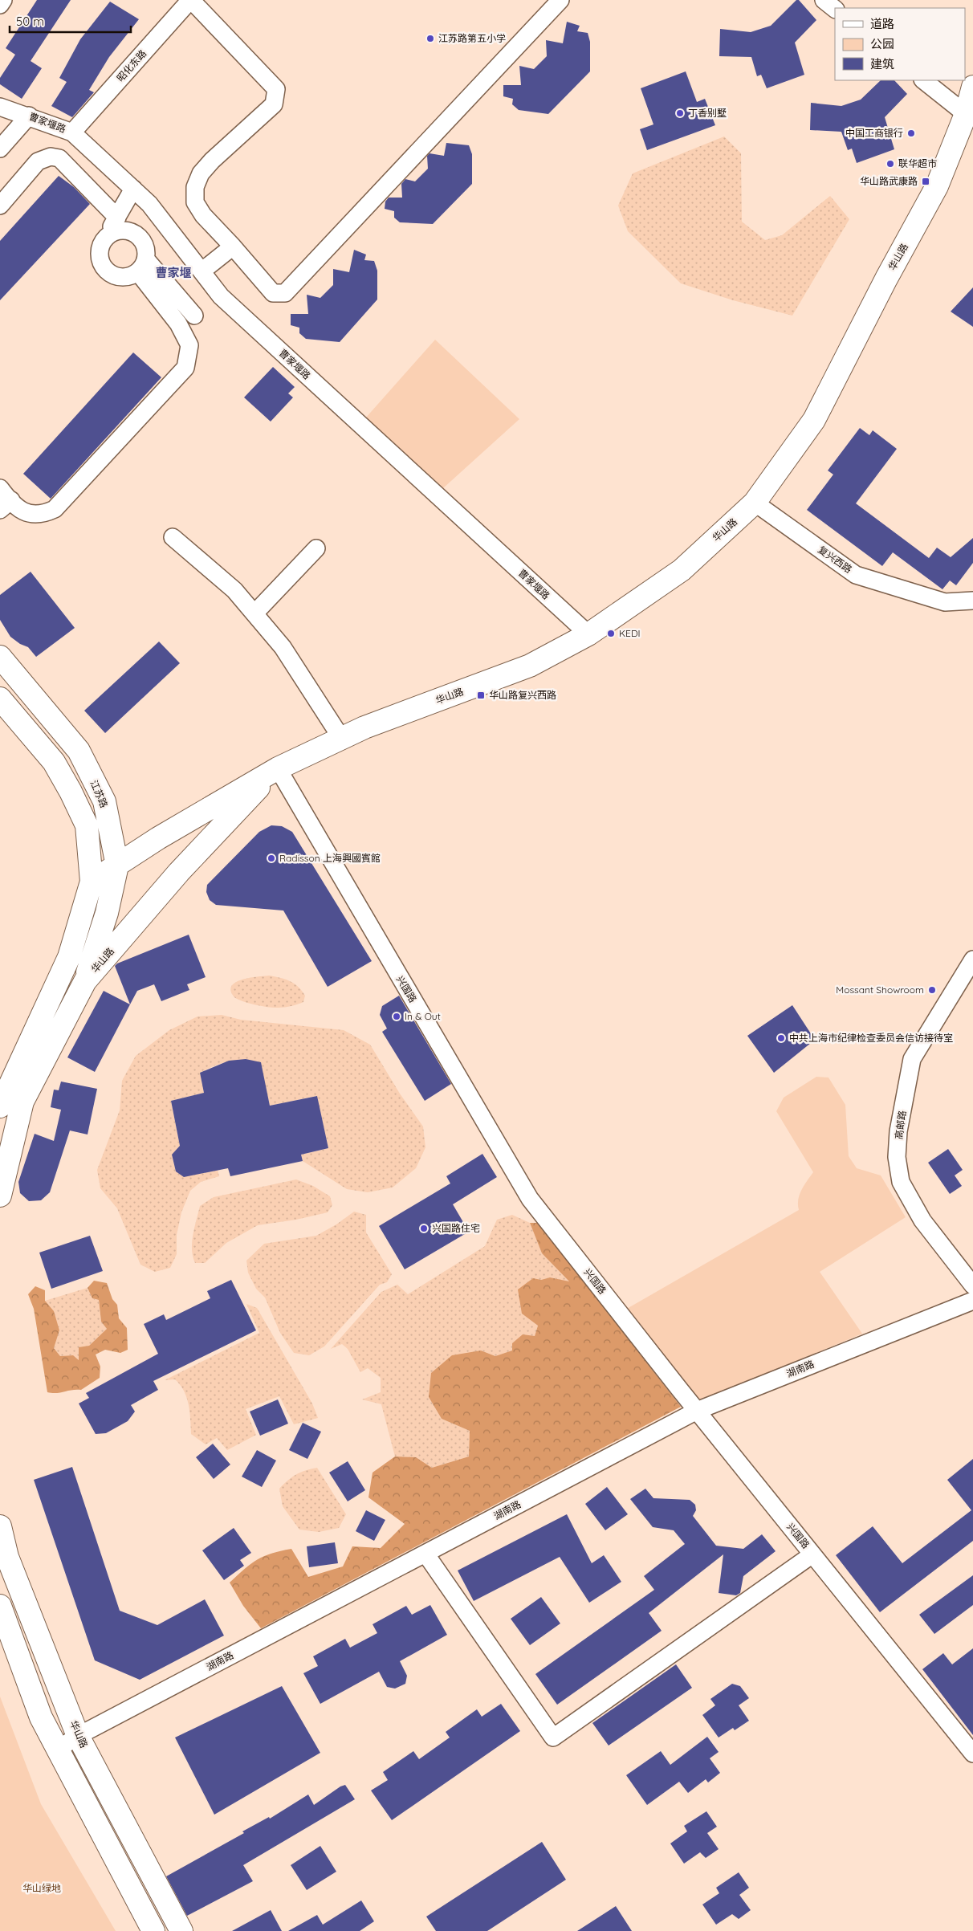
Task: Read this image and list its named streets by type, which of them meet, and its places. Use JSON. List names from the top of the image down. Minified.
{"streets":{"main road":["华山路","江苏路"],"street":["昭化东路","曹家堰路","复兴西路","兴国路","高邮路","湖南路"]},"crossings":[["昭化东路","曹家堰路"],["曹家堰路","华山路"],["华山路","复兴西路"],["华山路","江苏路"],["华山路","兴国路"],["华山路","湖南路"],["兴国路","湖南路"]],"districts":["曹家堰"],"parks":["华山绿地"],"places":{"other":["江苏路第五小学","丁香别墅","中国工商银行","联华超市","KEDI","Radisson 上海興國賓館","Mossant Showroom","In & Out","中共上海市纪律检查委员会信访接待室","兴国路住宅"],"transit":["华山路武康路","华山路复兴西路"]},"legend":["道路","公园","建筑"],"scale_bar":"50 m"}
